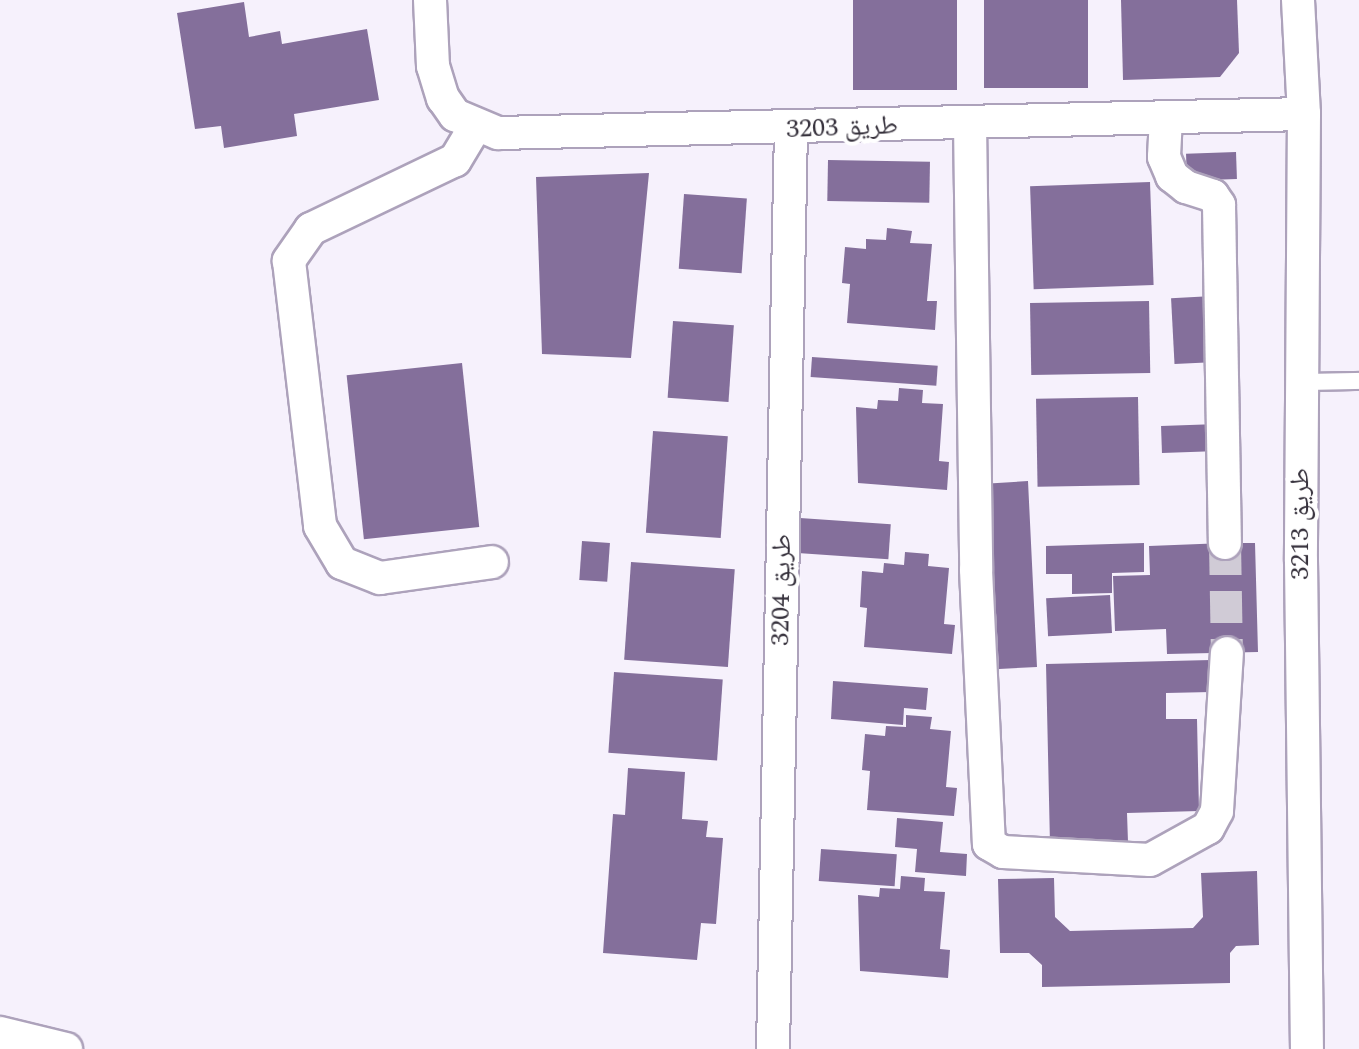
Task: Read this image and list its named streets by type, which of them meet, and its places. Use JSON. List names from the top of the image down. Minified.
{"streets":{"street":["طريق 3203","طريق 3213","طريق 3204"]},"crossings":[["طريق 3203","طريق 3213"],["طريق 3203","طريق 3204"]]}
